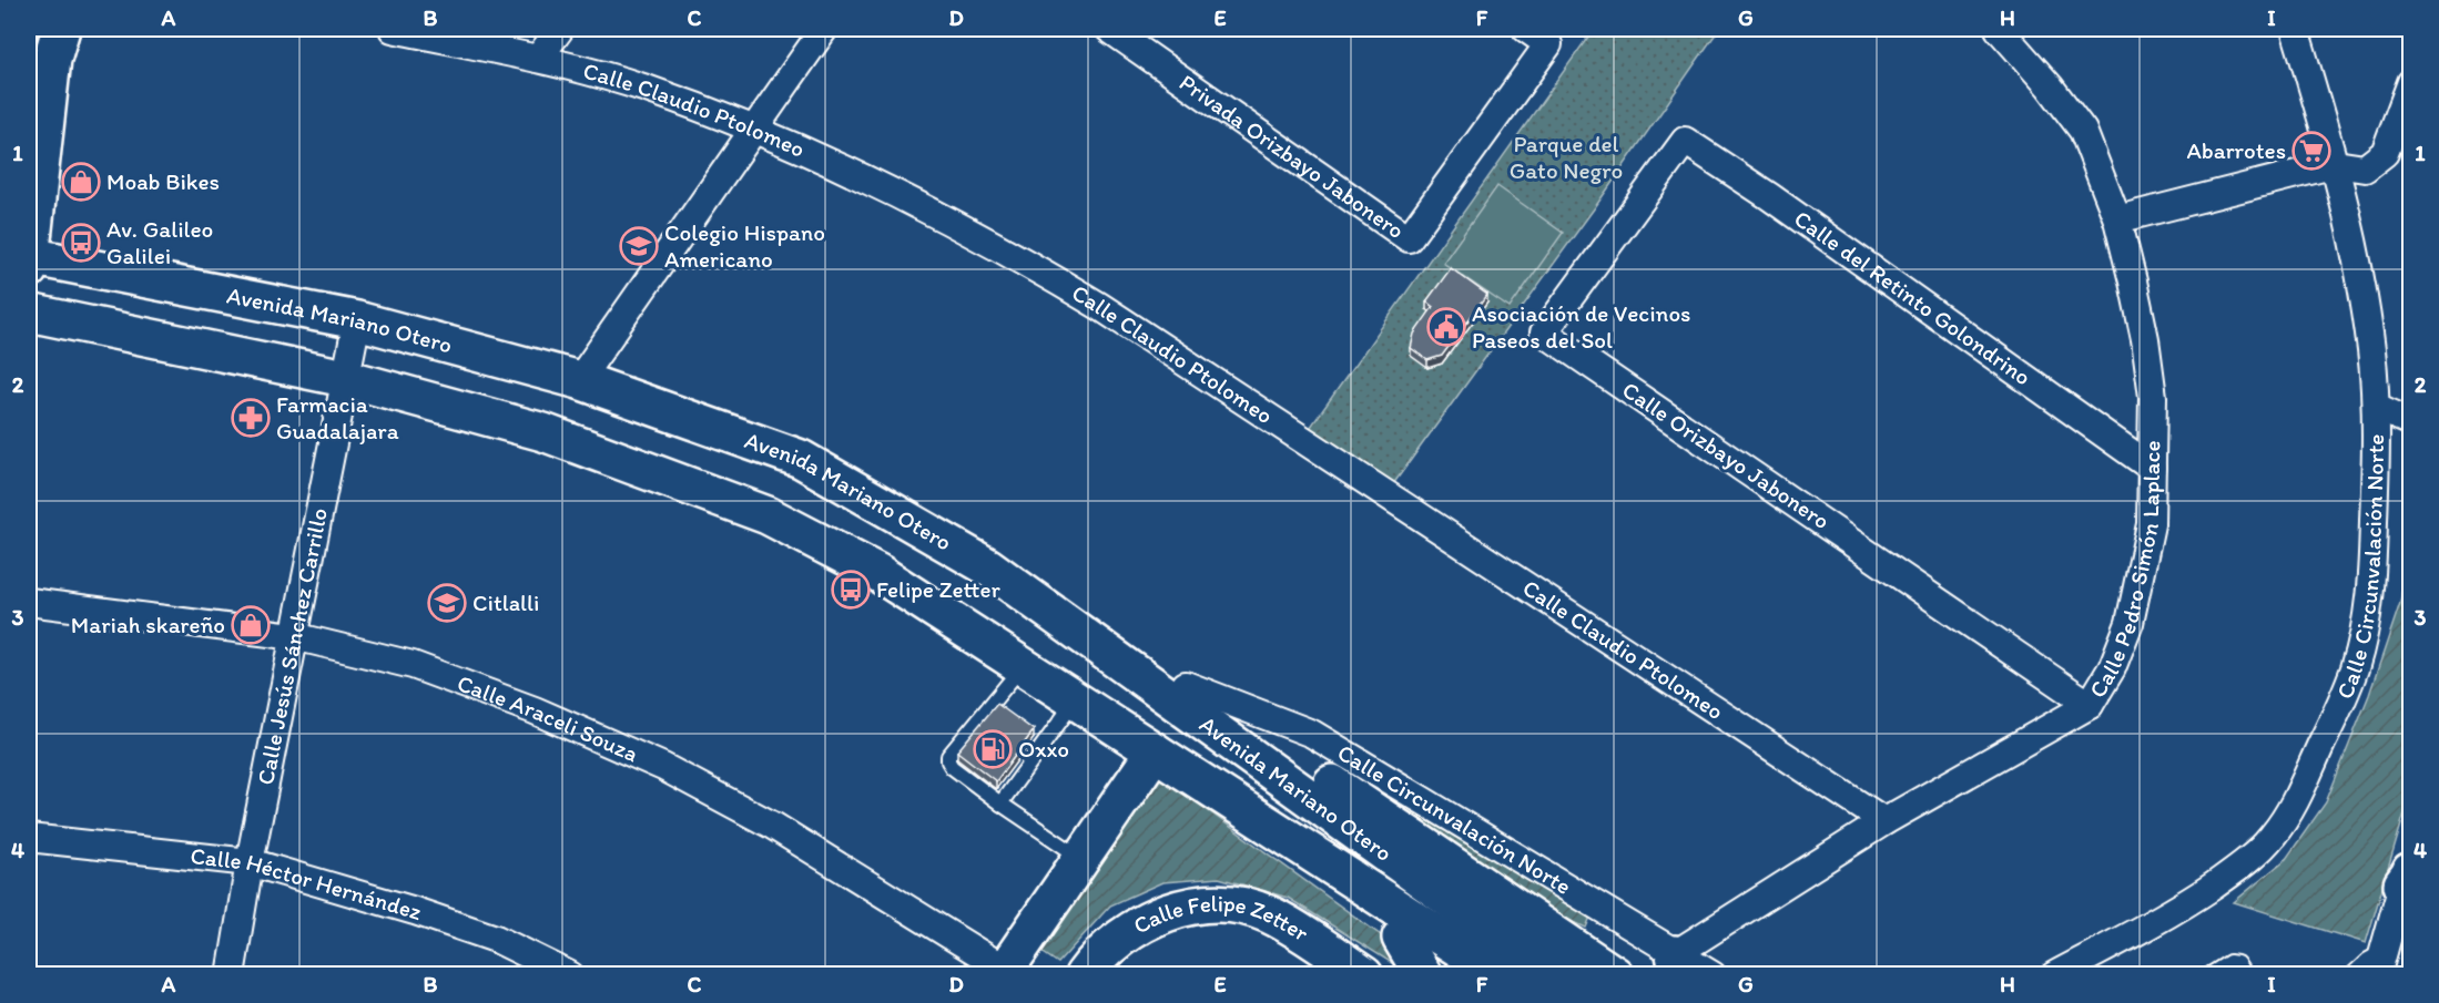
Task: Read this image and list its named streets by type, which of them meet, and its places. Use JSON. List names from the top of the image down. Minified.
{"streets":{"main road":["Avenida Mariano Otero","Calle Felipe Zetter"],"street":["Calle Claudio Ptolomeo","Privada Orizbayo Jabonero","Calle del Retinto Golondrino","Calle Orizbayo Jabonero","Calle Circunvalación Norte","Calle Pedro Simón Laplace","Calle Jesús Sánchez Carrillo","Calle Araceli Souza","Calle Héctor Hernández"]},"crossings":[["Calle Claudio Ptolomeo","Calle Pedro Simón Laplace"],["Calle del Retinto Golondrino","Calle Orizbayo Jabonero"],["Calle del Retinto Golondrino","Calle Pedro Simón Laplace"],["Avenida Mariano Otero","Calle Jesús Sánchez Carrillo"],["Calle Orizbayo Jabonero","Calle Pedro Simón Laplace"],["Calle Circunvalación Norte","Calle Pedro Simón Laplace"],["Calle Jesús Sánchez Carrillo","Calle Araceli Souza"],["Calle Jesús Sánchez Carrillo","Calle Héctor Hernández"]],"parks":["Parque del Gato Negro"],"places":{"supermarket":["Abarrotes"],"shop":["Moab Bikes","Mariah skareño"],"bus stop":["Av. Galileo Galilei","Felipe Zetter"],"school or university":["Colegio Hispano Americano","Citlalli"],"public building":["Asociación de Vecinos Paseos del Sol"],"pharmacy":["Farmacia Guadalajara"],"fuel station":["Oxxo"]},"grid":{"columns":["A","B","C","D","E","F","G","H","I"],"rows":["1","2","3","4"]}}
